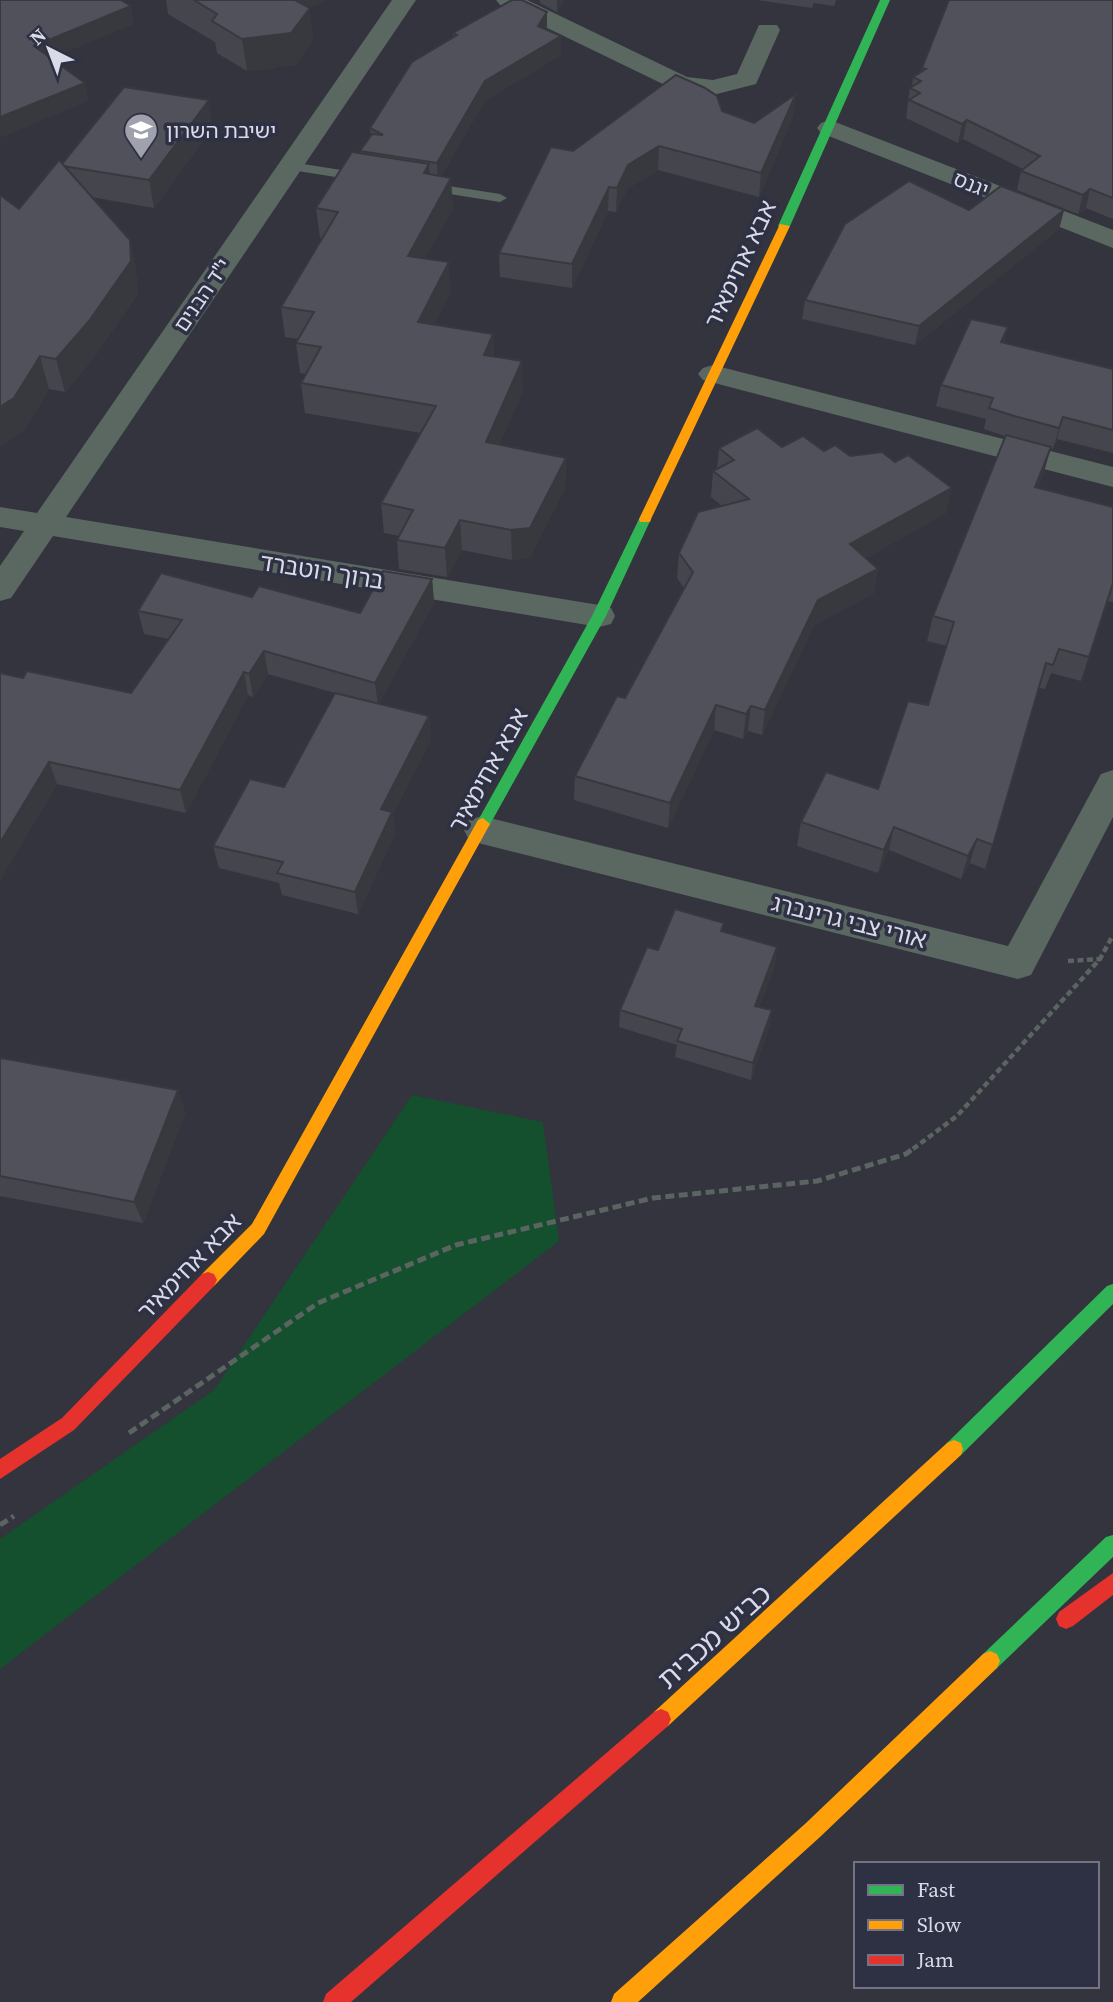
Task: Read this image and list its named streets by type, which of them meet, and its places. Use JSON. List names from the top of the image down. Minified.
{"streets":{"main road":["אבא אחימאיר","כביש מכבית"],"street":["יגנס","י\"ד הבנים","ברוך רוטברד","אורי צבי גרינברג"]},"crossings":[["יגנס","אבא אחימאיר"],["אבא אחימאיר","ברוך רוטברד"],["אבא אחימאיר","אורי צבי גרינברג"],["י\"ד הבנים","ברוך רוטברד"]],"places":{"school or university":["ישיבת השרון"]},"legend":["Fast","Slow","Jam"],"north":"top left"}
